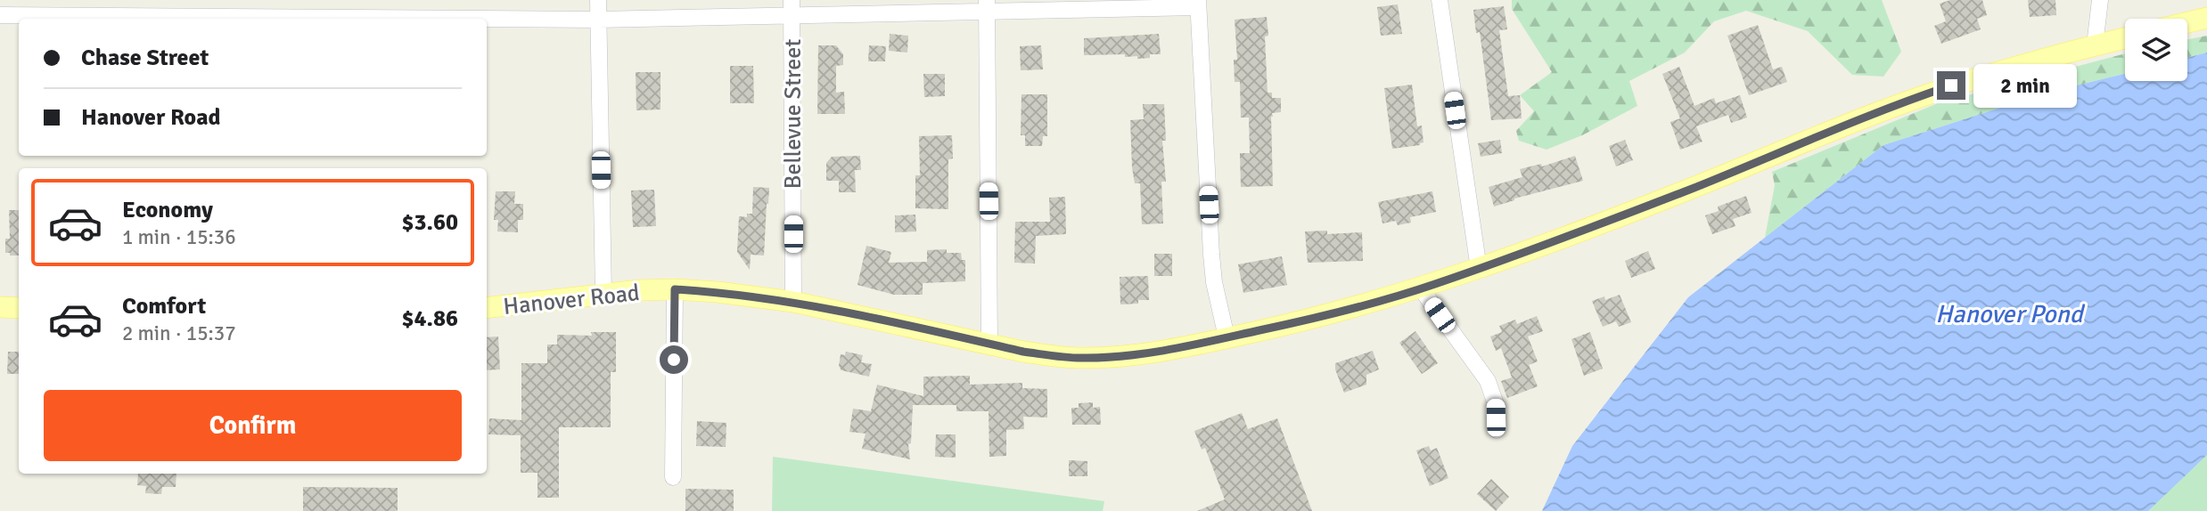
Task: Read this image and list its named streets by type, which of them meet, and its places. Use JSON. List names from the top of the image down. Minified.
{"streets":{"main road":["Hanover Road"],"street":["Bellevue Street"]},"crossings":[["Bellevue Street","Hanover Road"]],"water":["Hanover Pond"],"page":{"banner":["Chase Street","Hanover Road"],"bubble":"2 min","list":[{"name":"Economy","note":"1 min · 15:36","value":"$3.60"},{"name":"Comfort","note":"2 min · 15:37","value":"$4.86"}],"buttons":"Confirm"}}
